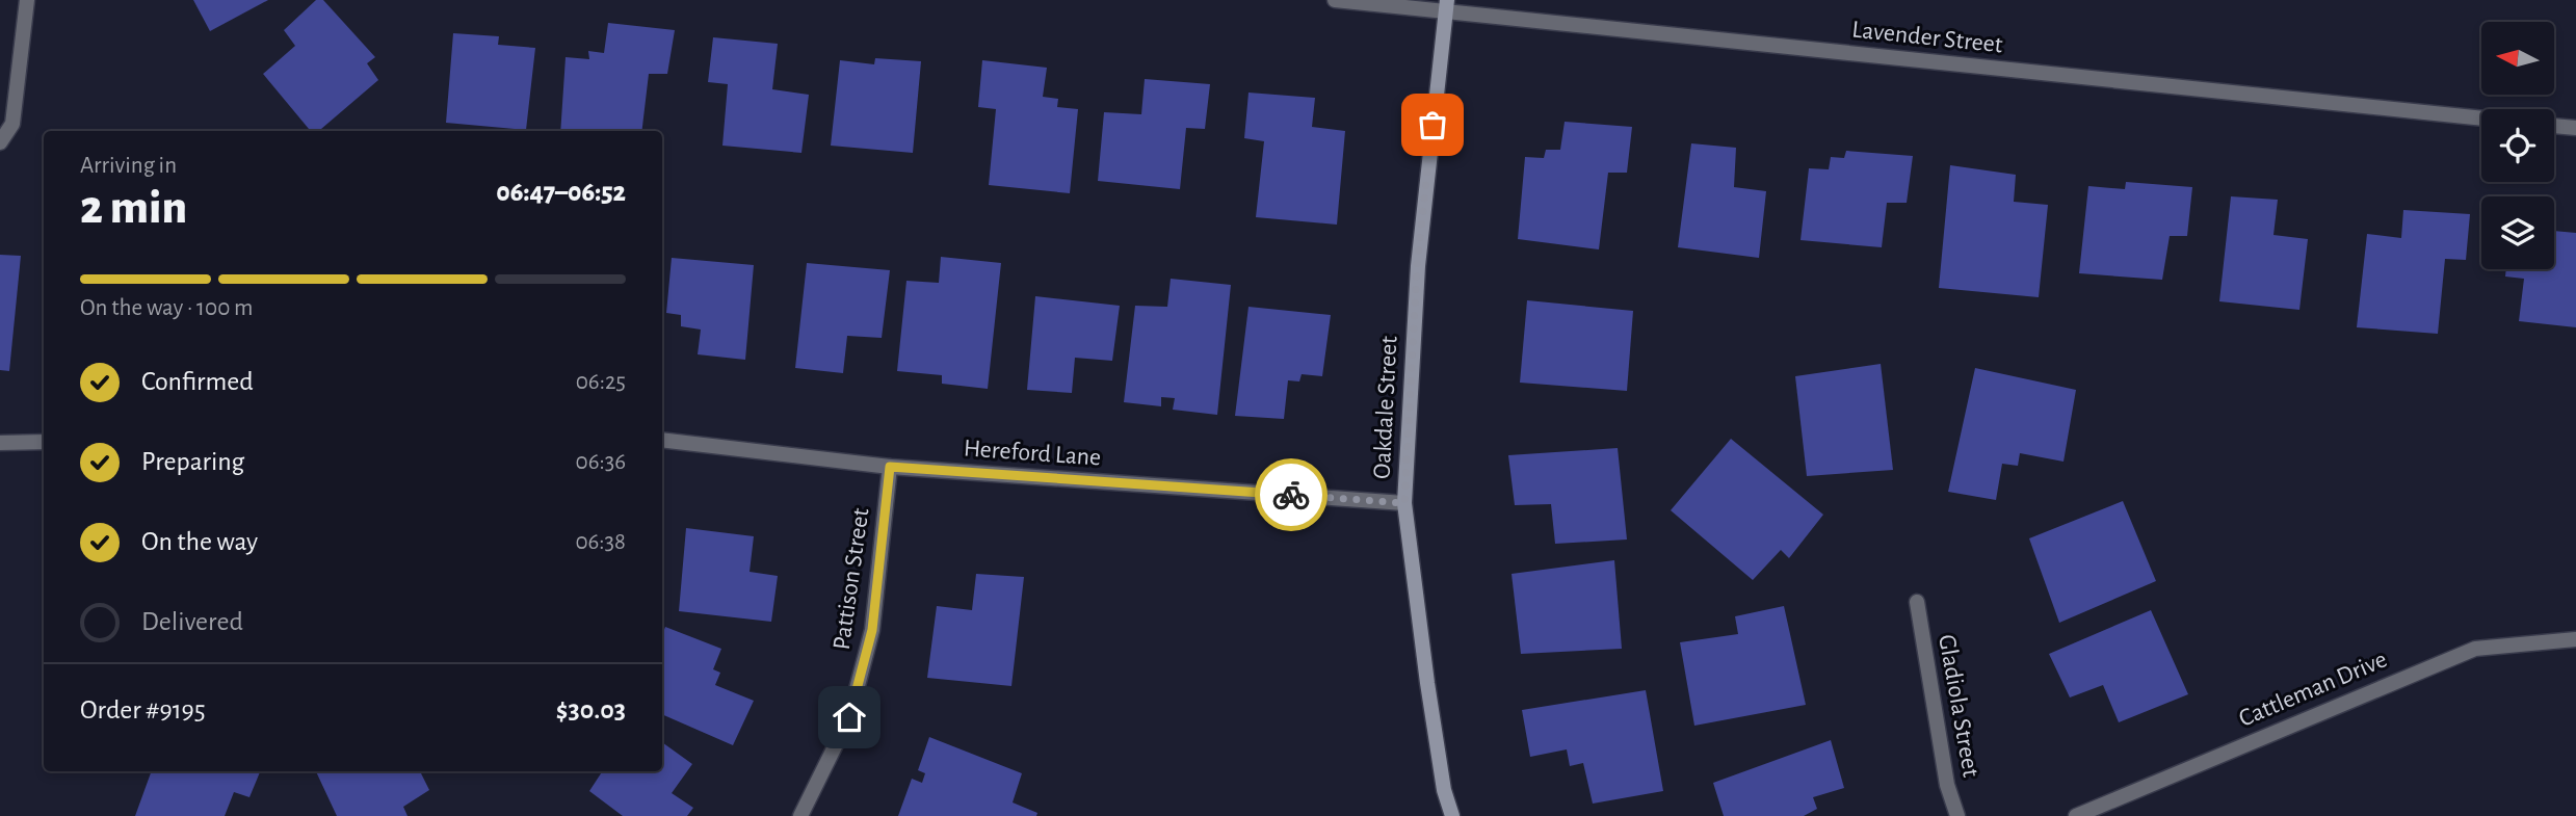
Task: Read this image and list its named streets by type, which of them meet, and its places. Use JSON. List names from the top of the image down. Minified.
{"streets":{"street":["Lavender Street","Oakdale Street","Hereford Lane","Pattison Street","Cattleman Drive","Gladiola Street"]},"crossings":[["Lavender Street","Oakdale Street"],["Oakdale Street","Hereford Lane"],["Hereford Lane","Pattison Street"]],"north":"left","page":{"heading":["2 min","Arriving in","06:47–06:52"],"panel":["Order #9195","$30.03"],"bar":"On the way · 100 m","list":[["Confirmed","06:25"],["Preparing","06:36"],["On the way","06:38"],"Delivered"]}}
